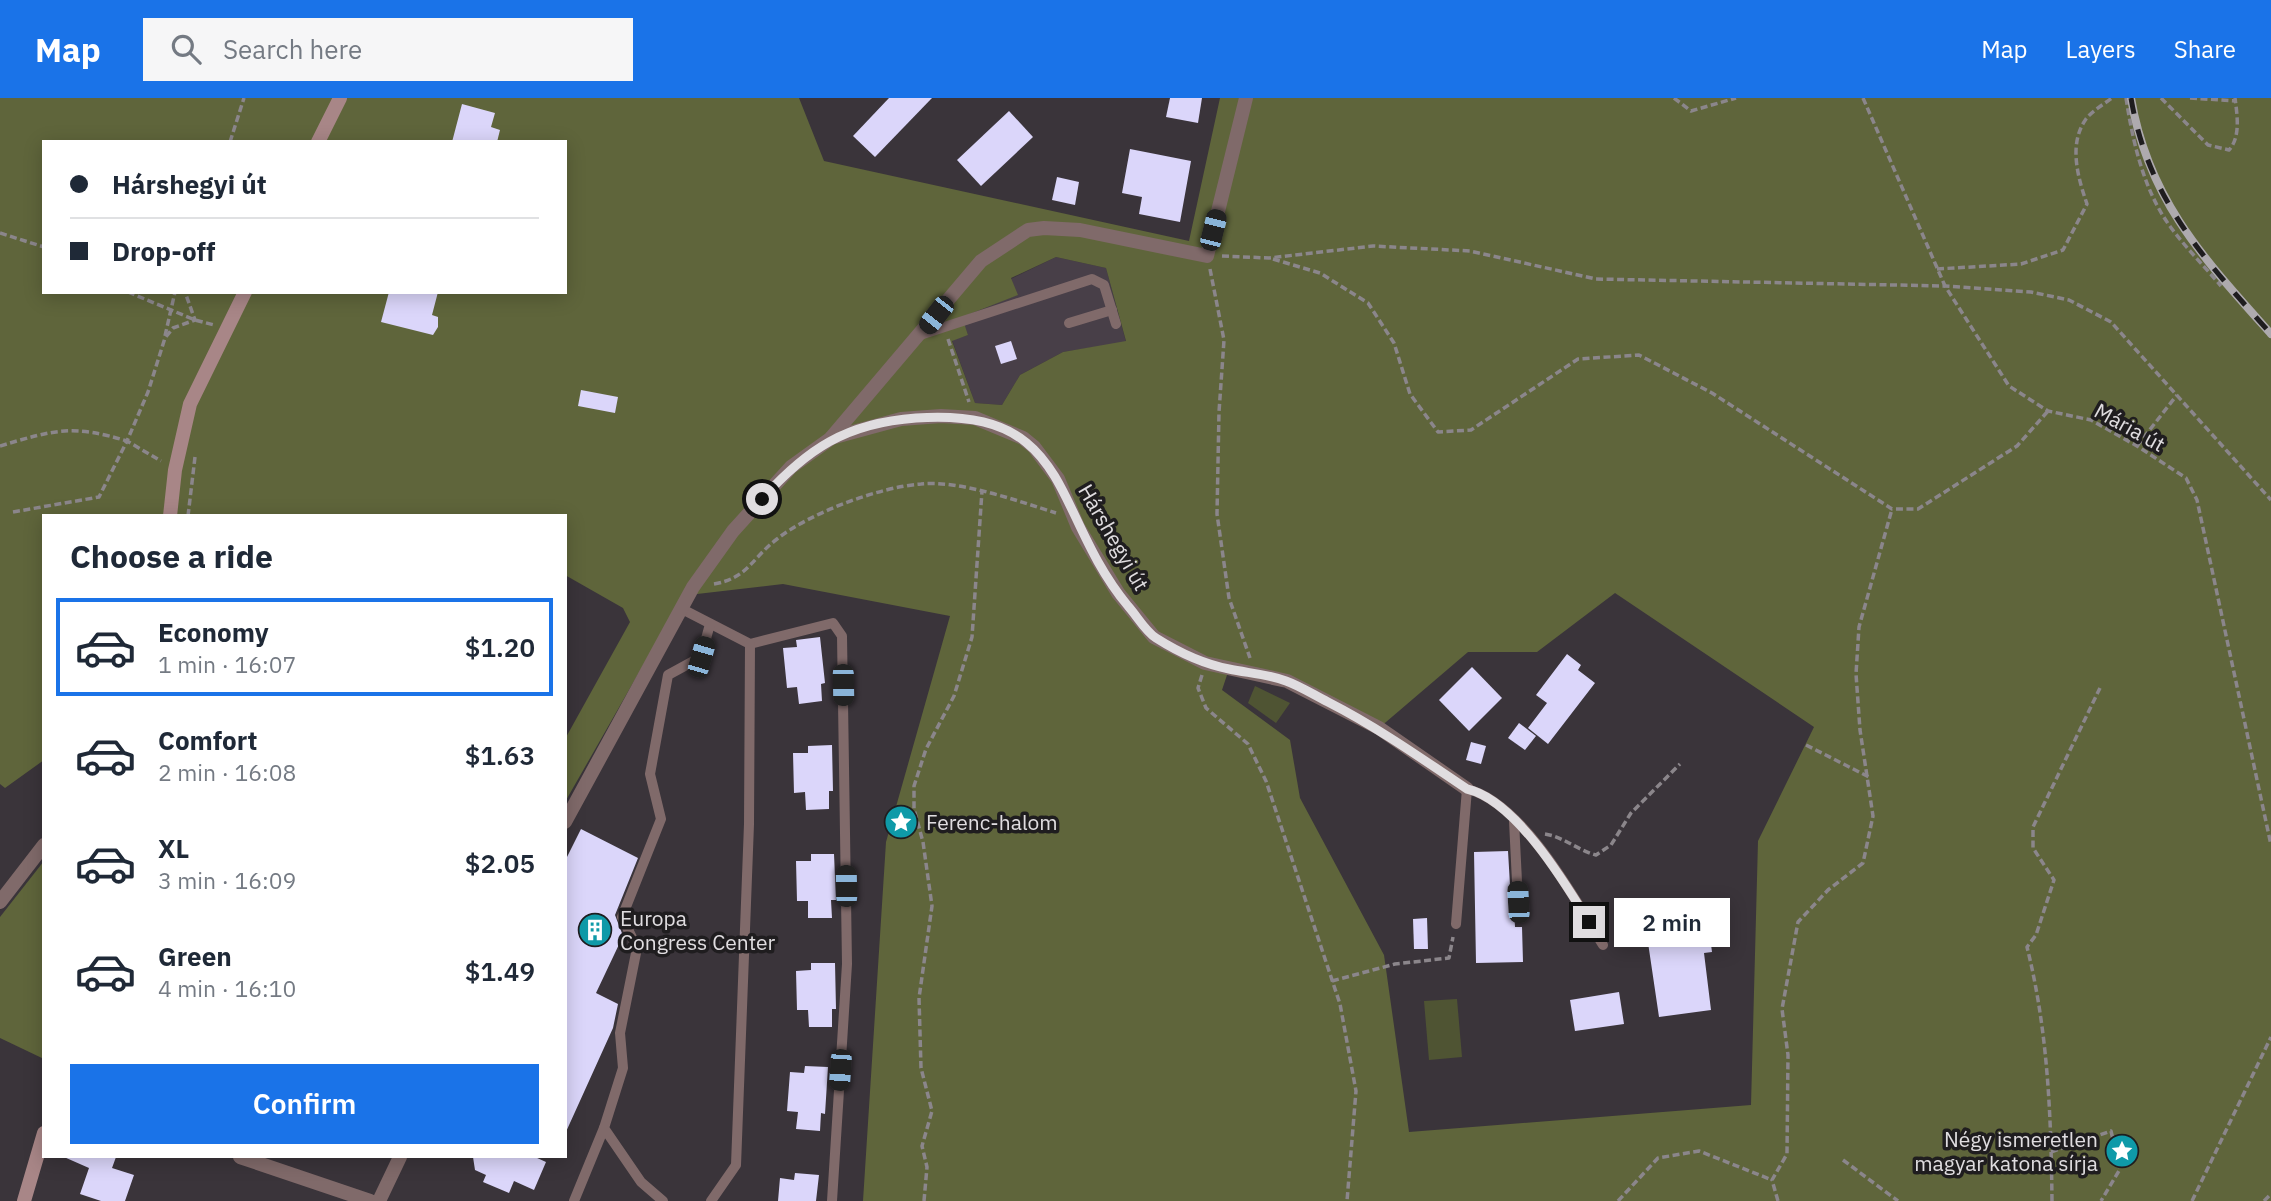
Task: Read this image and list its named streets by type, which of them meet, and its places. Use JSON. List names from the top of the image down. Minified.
{"streets":{"street":["Hárshegyi út"],"path":["Mária út"]},"places":{"place":["Ferenc-halom","Négy ismeretlen magyar katona sírja"],"building":["Europa Congress Center"]},"page":{"header":"Map","search":"Search here","nav":["Map","Layers","Share"],"banner":["Hárshegyi út","Drop-off"],"heading":"Choose a ride","list":[{"name":"Economy","note":"1 min · 16:07","value":"$1.20"},{"name":"Comfort","note":"2 min · 16:08","value":"$1.63"},{"name":"XL","note":"3 min · 16:09","value":"$2.05"},{"name":"Green","note":"4 min · 16:10","value":"$1.49"}],"bubble":"2 min","buttons":"Confirm"}}
